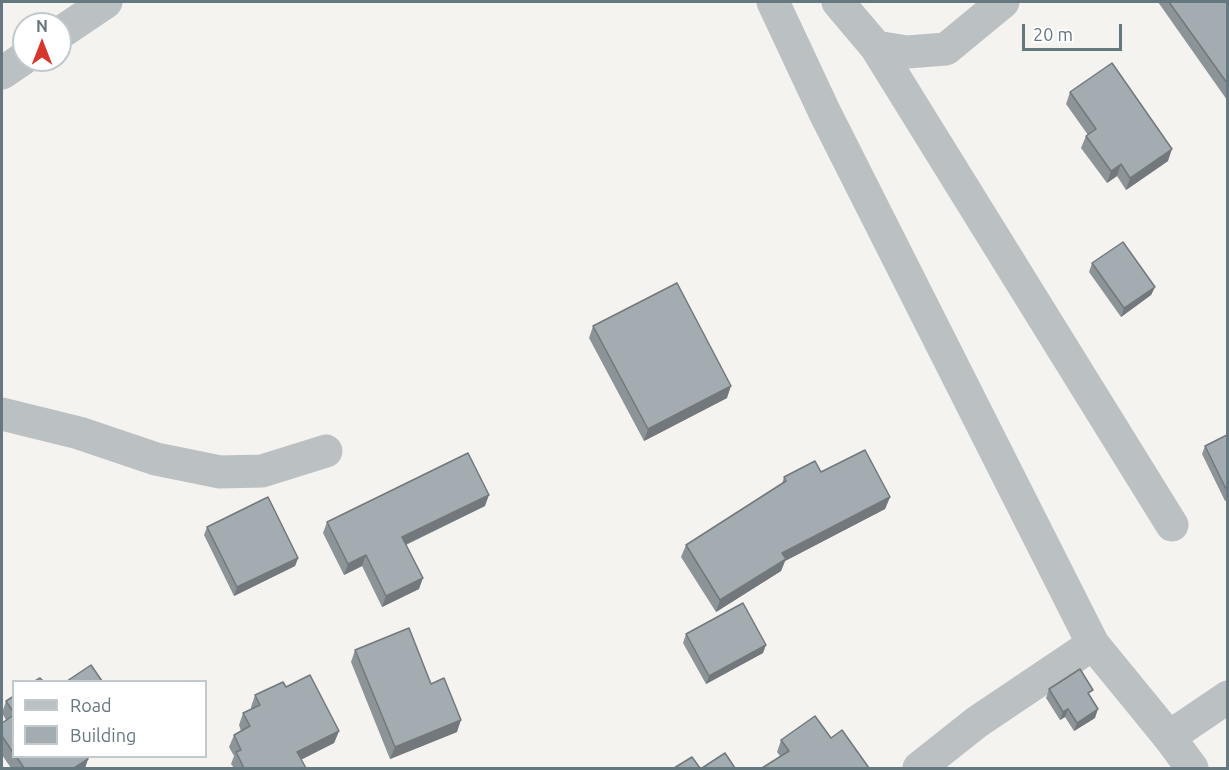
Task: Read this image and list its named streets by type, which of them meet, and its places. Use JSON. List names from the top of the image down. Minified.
{"legend":["Road","Building"],"scale_bar":"20 m","north":"top"}
